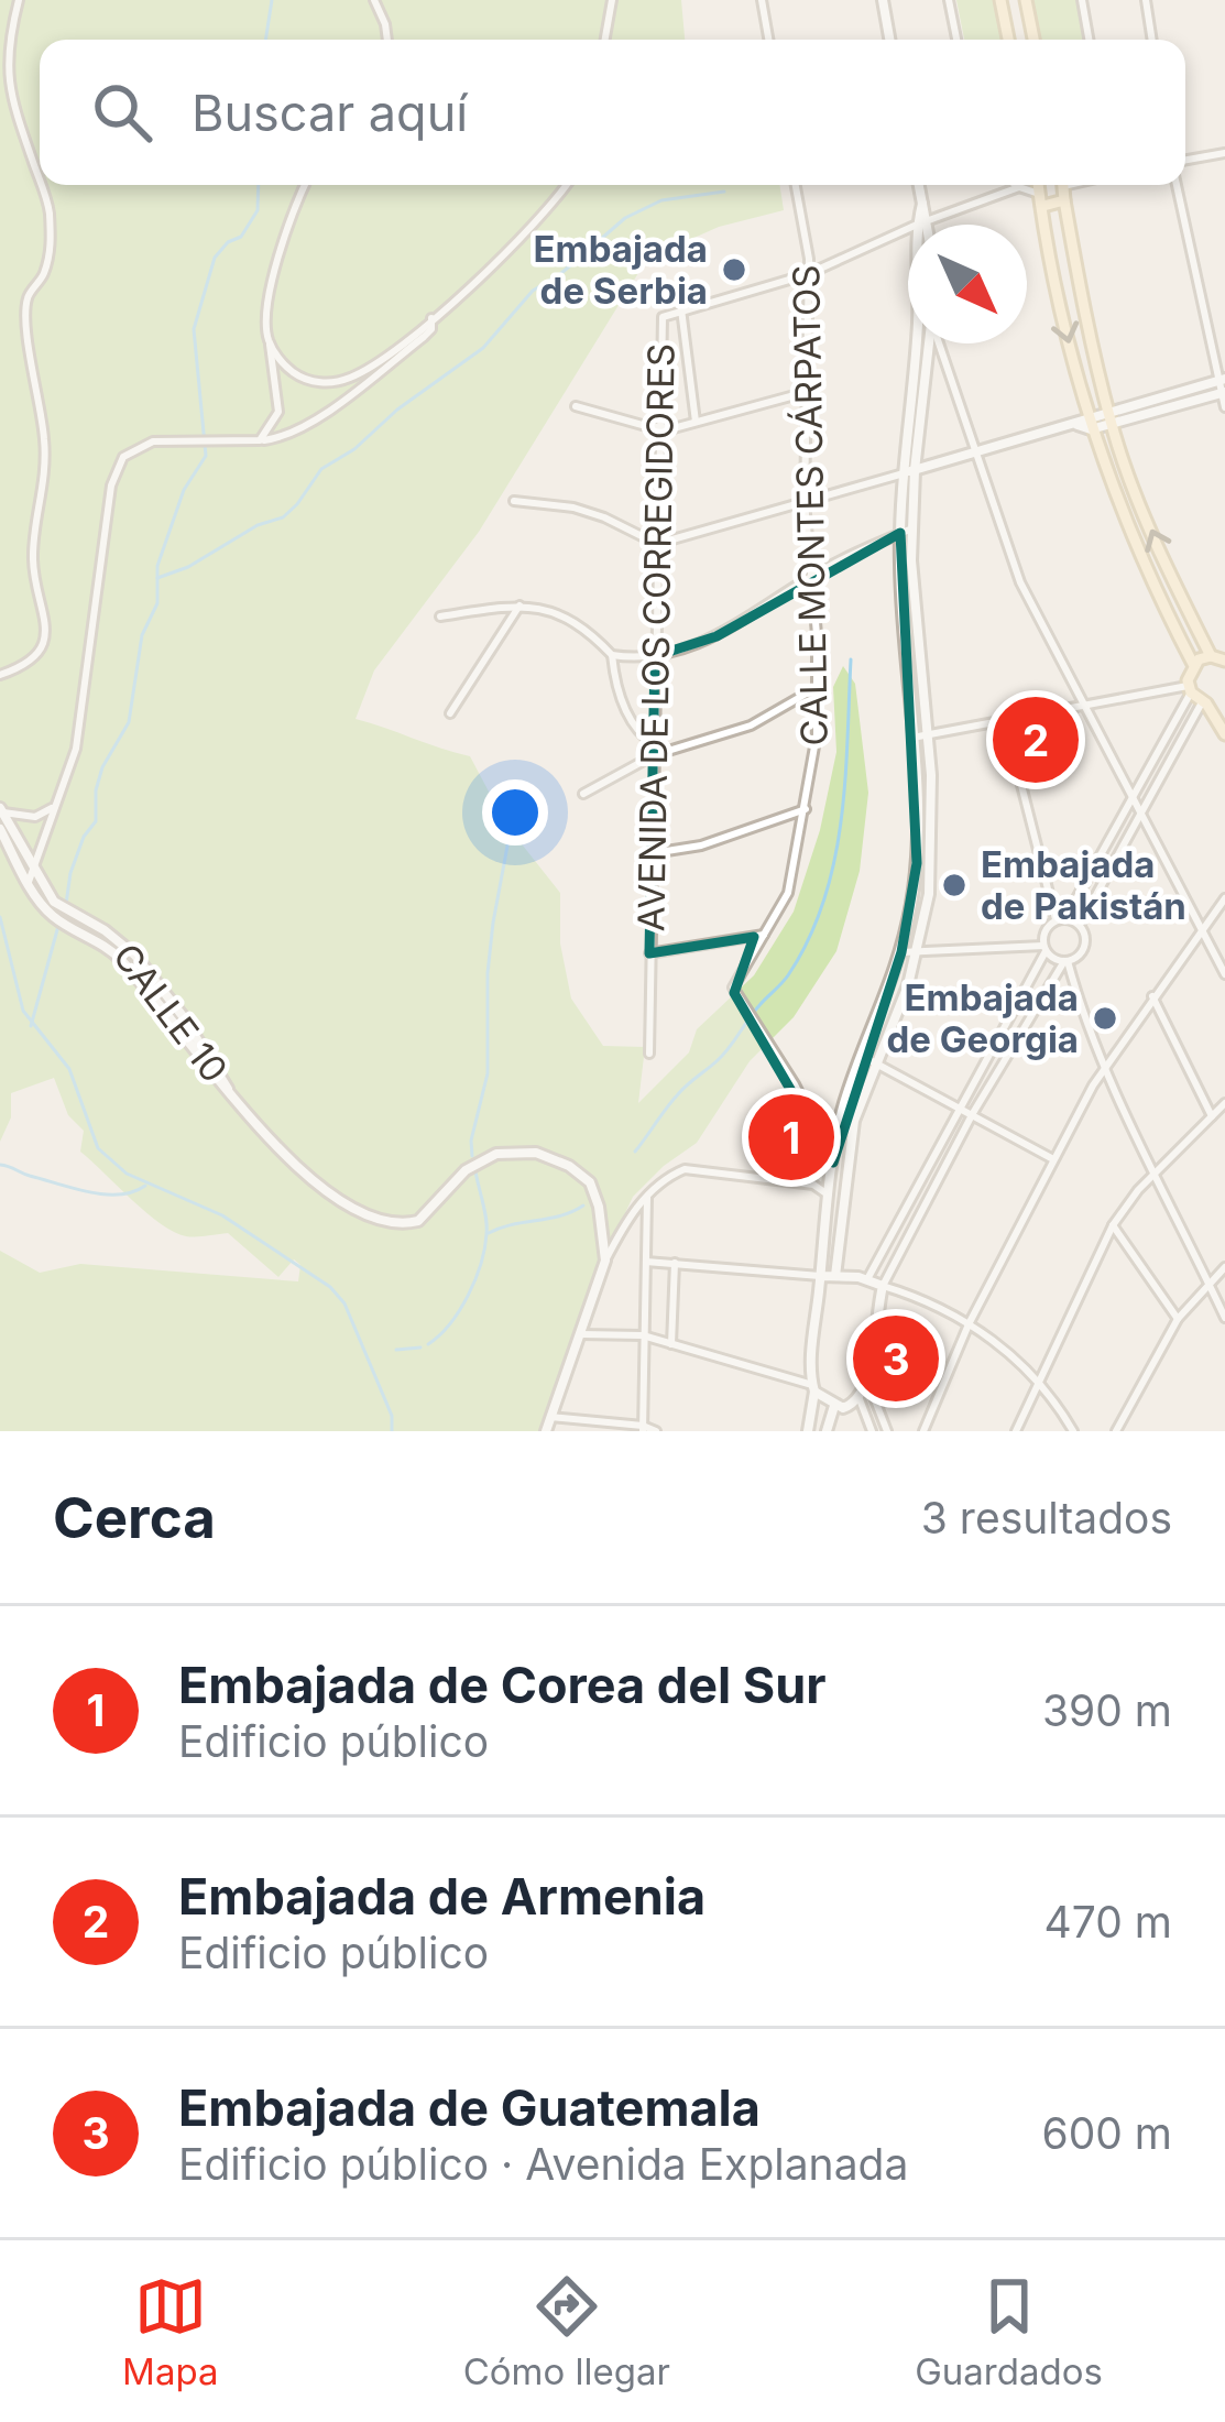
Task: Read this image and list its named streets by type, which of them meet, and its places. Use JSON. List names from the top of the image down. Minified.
{"streets":{"street":["CALLE MONTES CÁRPATOS","AVENIDA DE LOS CORREGIDORES","CALLE 10"]},"places":["Embajada de Serbia","Embajada de Pakistán","Embajada de Georgia"],"north":"bottom right","page":{"search":"Buscar aquí","pins":["2","1","3"],"heading":["Cerca","3 resultados"],"list":[{"mark":"1","name":"Embajada de Corea del Sur","note":"Edificio público","value":"390 m"},{"mark":"2","name":"Embajada de Armenia","note":"Edificio público","value":"470 m"},{"mark":"3","name":"Embajada de Guatemala","note":"Edificio público · Avenida Explanada","value":"600 m"}],"nav":["Mapa","Cómo llegar","Guardados"]}}
